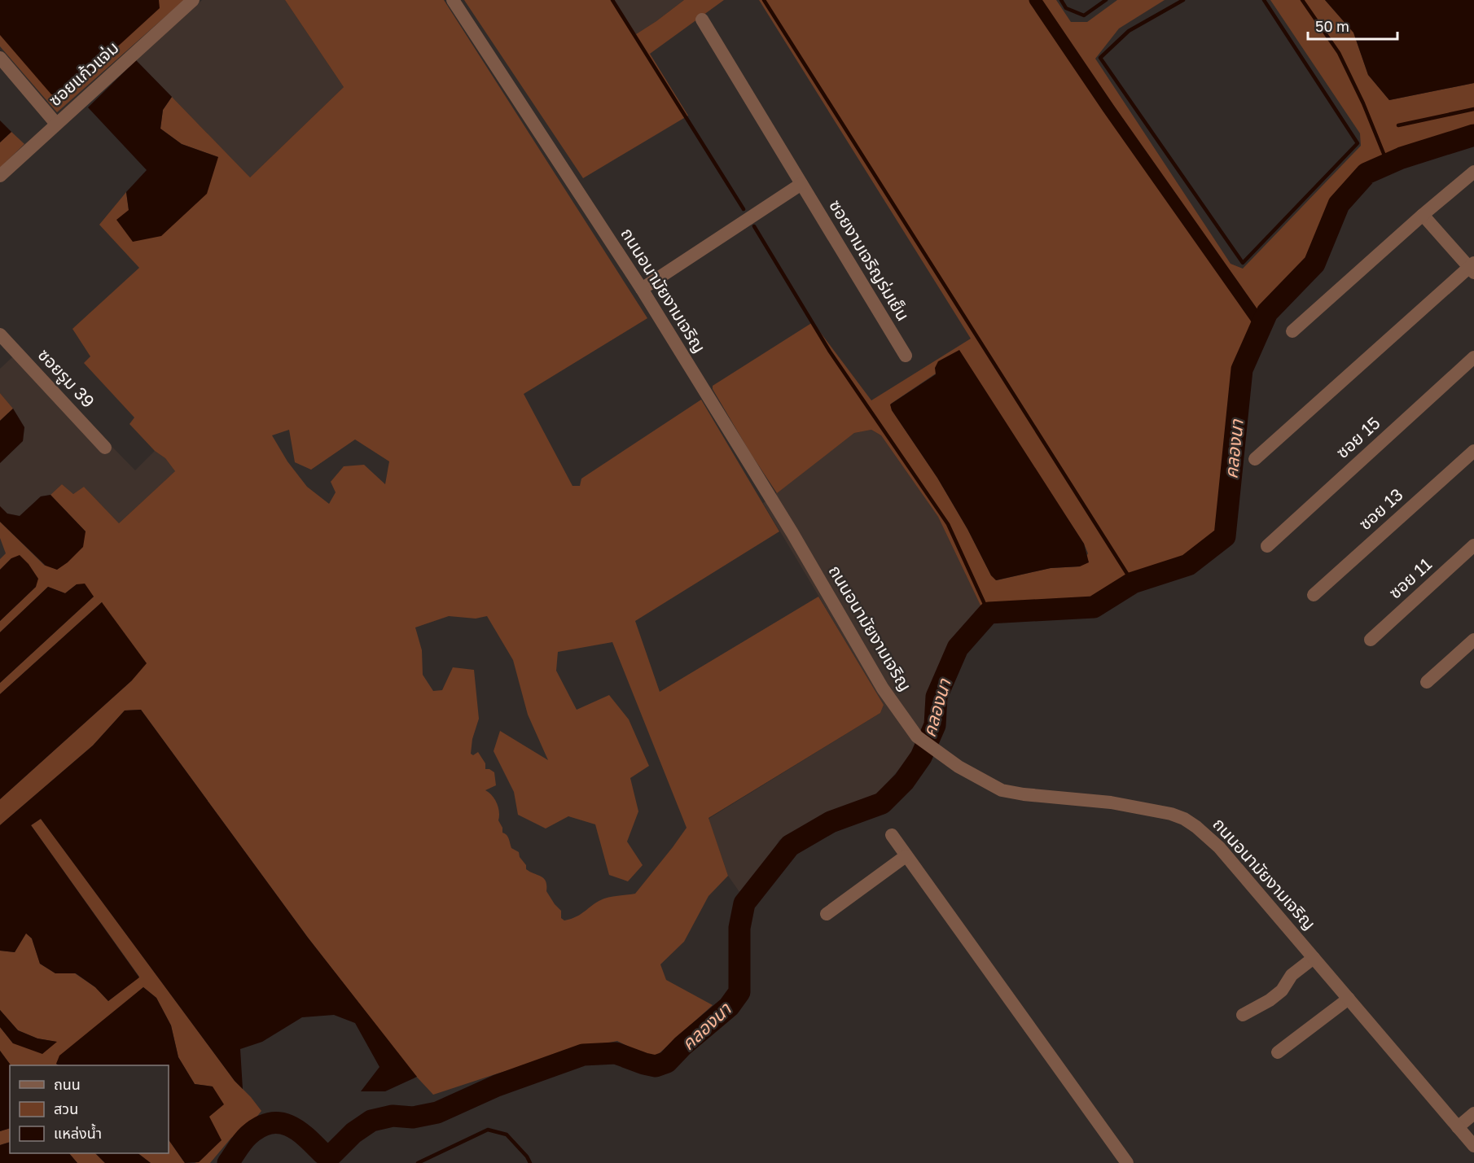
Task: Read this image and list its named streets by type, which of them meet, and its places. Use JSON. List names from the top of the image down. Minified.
{"streets":{"street":["ซอยแก้วแจ่ม","ซอยงามเจริญร่มเย็น","ถนนอนามัยงามเจริญ","ซอยรูม 39","ซอย 15","ซอย 13","ซอย 11"]},"water":["คลองนา"],"legend":["ถนน","สวน","แหล่งน้ำ"],"scale_bar":"50 m"}
